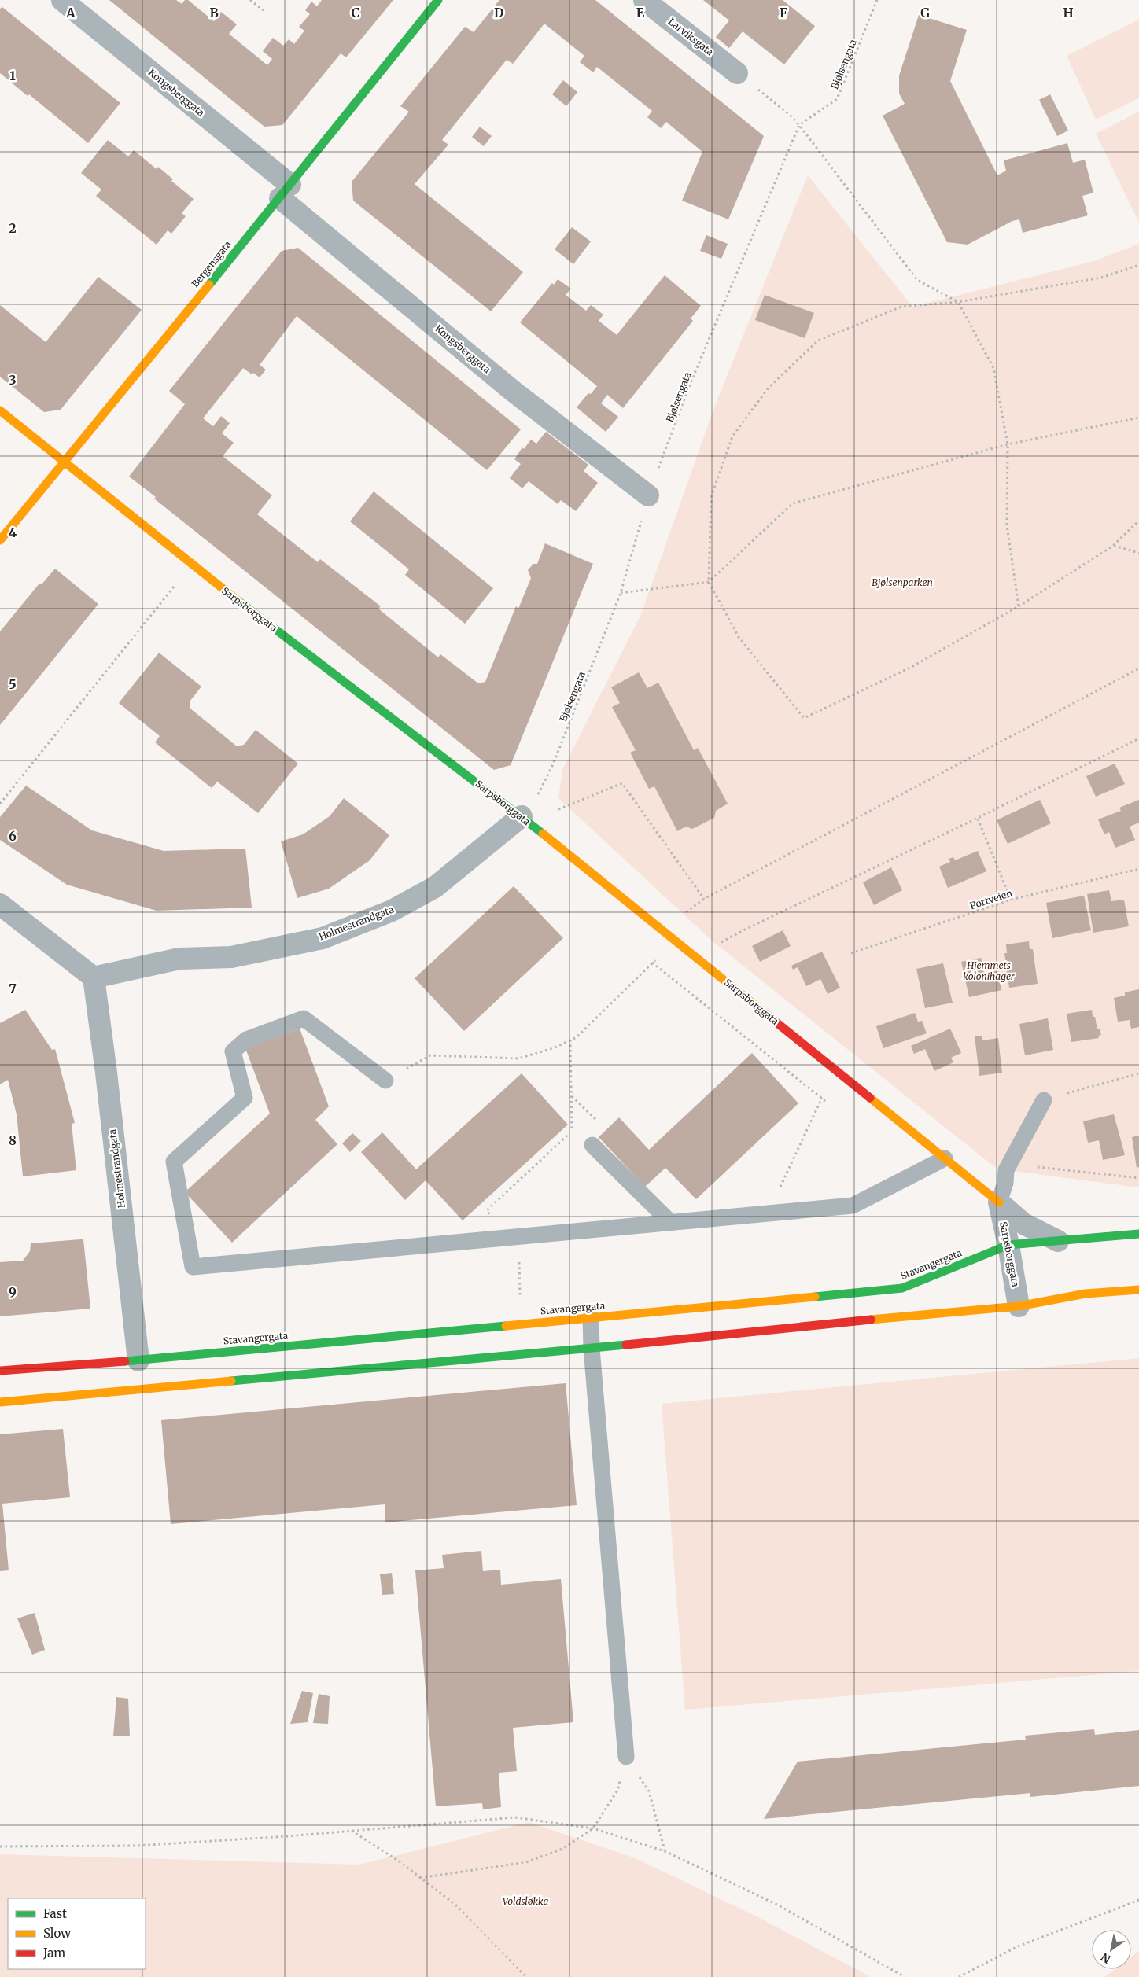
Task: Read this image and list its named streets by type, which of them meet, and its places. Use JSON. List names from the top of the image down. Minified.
{"streets":{"main road":["Bergensgata","Sarpsborggata","Stavangergata"],"street":["Larviksgata","Kongsberggata","Holmestrandgata"],"path":["Bjølsengata","Portveien"]},"crossings":[["Bjølsengata","Kongsberggata"],["Bjølsengata","Sarpsborggata"],["Bjølsengata","Holmestrandgata"],["Kongsberggata","Bergensgata"],["Bergensgata","Sarpsborggata"],["Sarpsborggata","Holmestrandgata"],["Sarpsborggata","Stavangergata"],["Holmestrandgata","Stavangergata"]],"parks":["Bjølsenparken","Hjemmets kolonihager","Voldsløkka"],"legend":["Fast","Slow","Jam"],"north":"bottom left","grid":{"columns":["A","B","C","D","E","F","G","H"],"rows":["1","2","3","4","5","6","7","8","9"]}}
